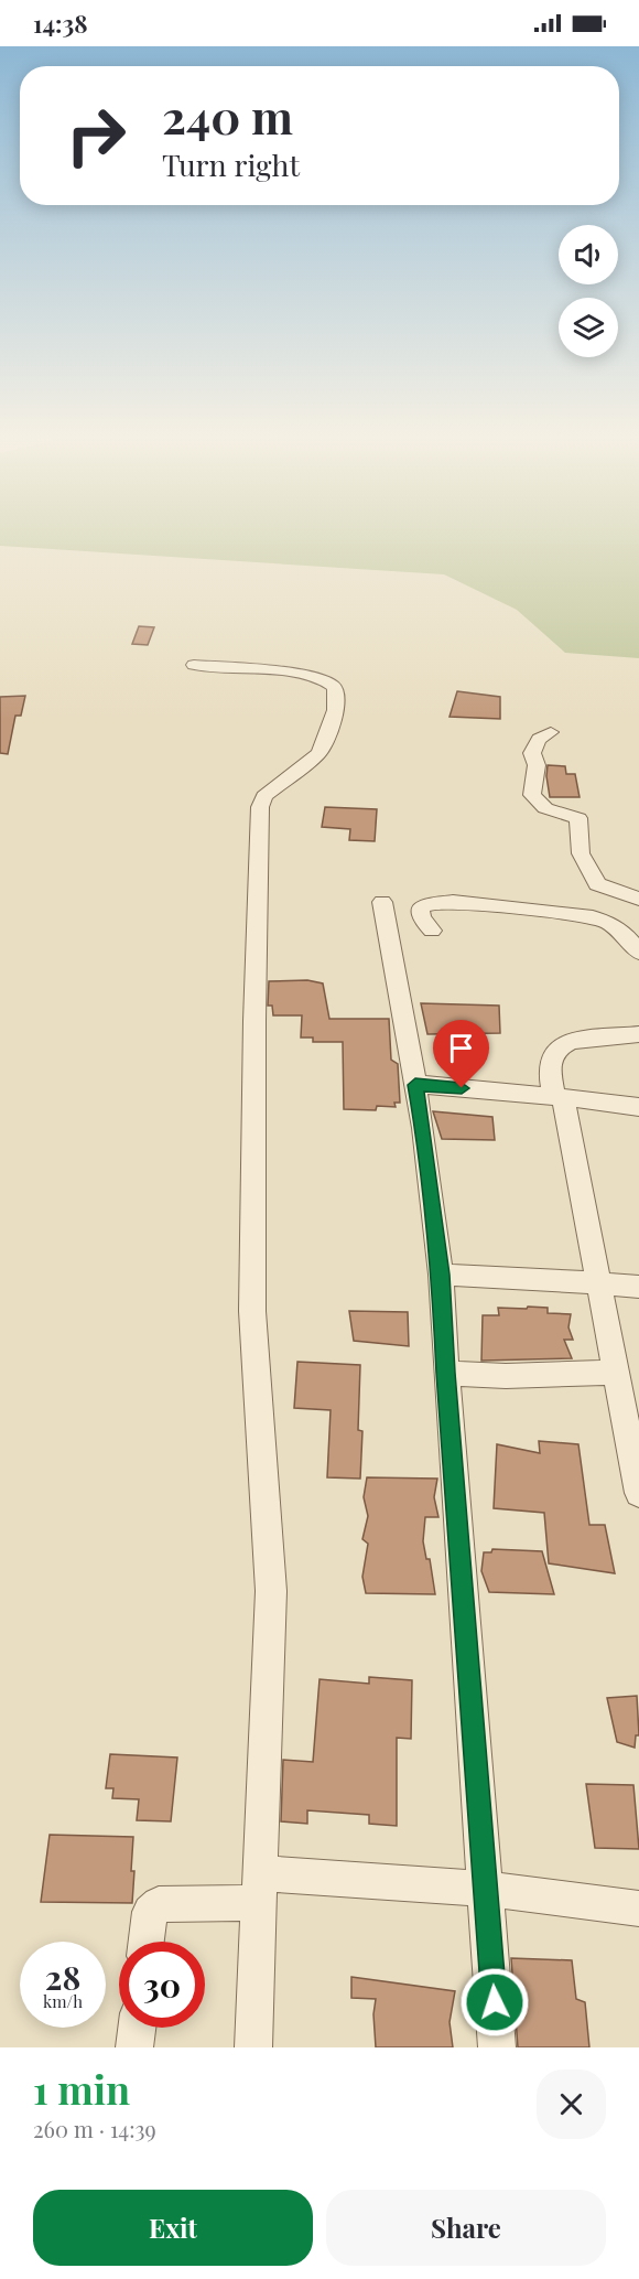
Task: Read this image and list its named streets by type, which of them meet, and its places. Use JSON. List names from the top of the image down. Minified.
{"page":{"status":"14:38","turn":["240 m","Turn right"],"speed":"28 km/h","limit":"30","heading":["1 min","260 m · 14:39"],"buttons":["Exit","Share"]}}
